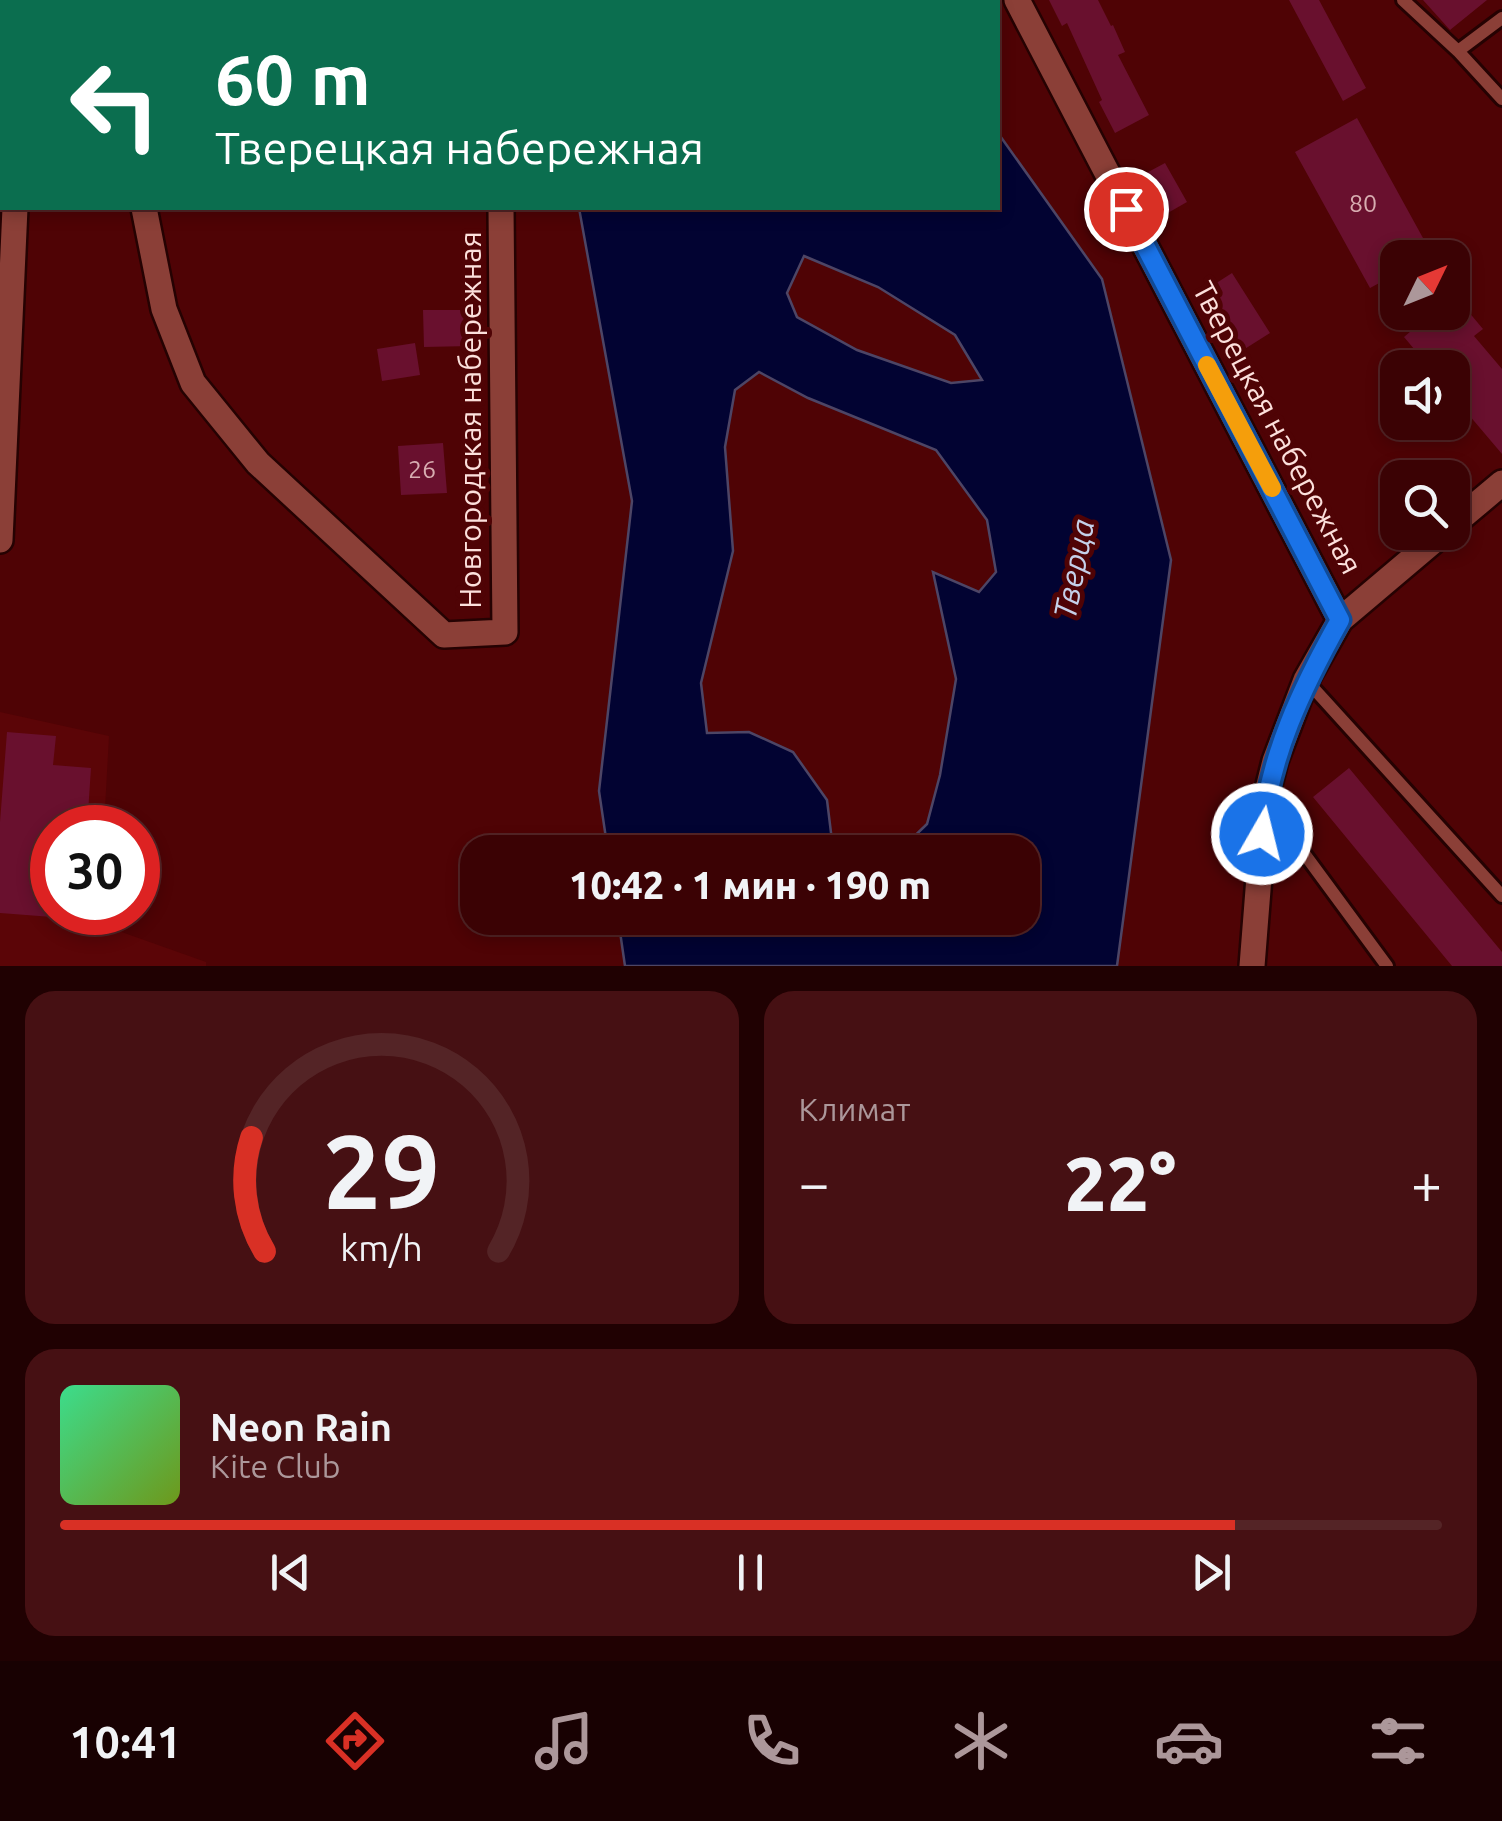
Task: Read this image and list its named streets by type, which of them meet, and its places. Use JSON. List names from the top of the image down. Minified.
{"streets":{"street":["Новгородская набережная","Тверецкая набережная"]},"water":["Тверца"],"house_numbers":["80","26"],"north":"top right","page":{"turn":["60 m","Тверецкая набережная"],"limit":"30","trip":"10:42 · 1 мин · 190 m","tile":"Климат","heat":["−","22°","+"],"song":["Neon Rain","Kite Club"],"tabs":"10:41","gauge":["29","km/h"]}}
